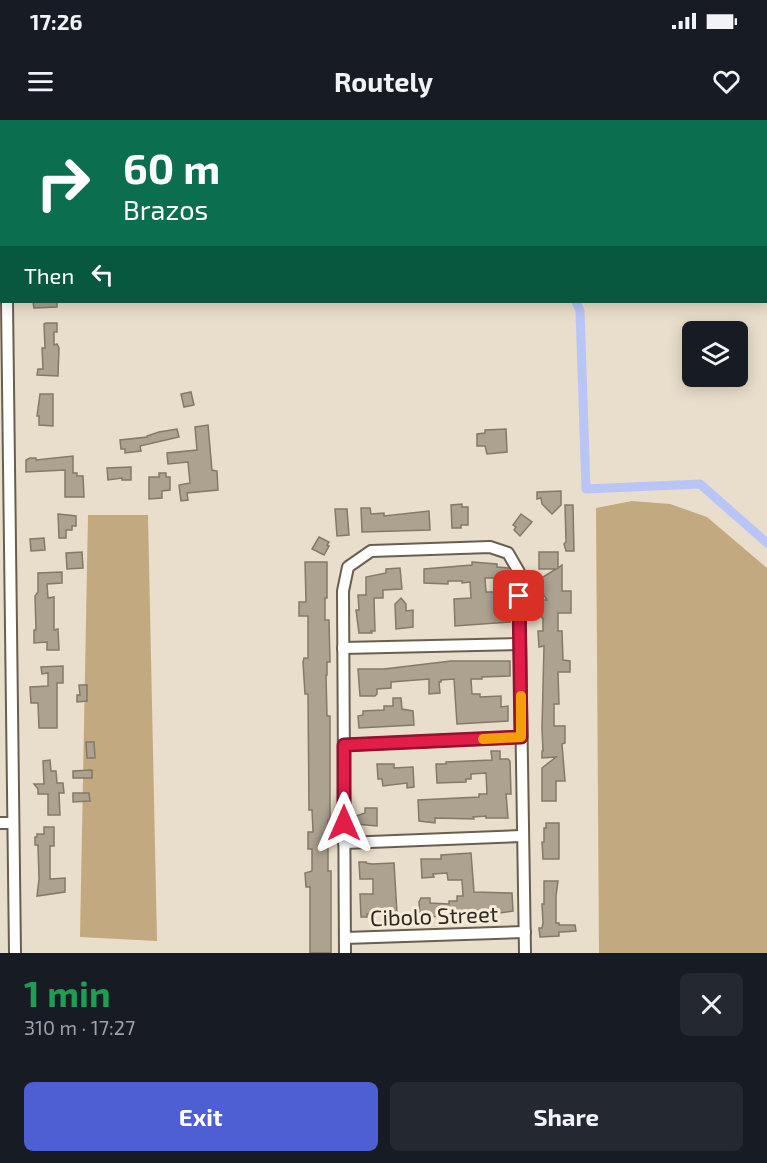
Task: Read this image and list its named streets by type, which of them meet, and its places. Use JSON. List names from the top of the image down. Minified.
{"streets":{"street":["Cibolo Street"]},"page":{"status":"17:26","header":"Routely","turn":["60 m","Brazos"],"then":"Then","heading":["1 min","310 m · 17:27"],"buttons":["Exit","Share"]}}
